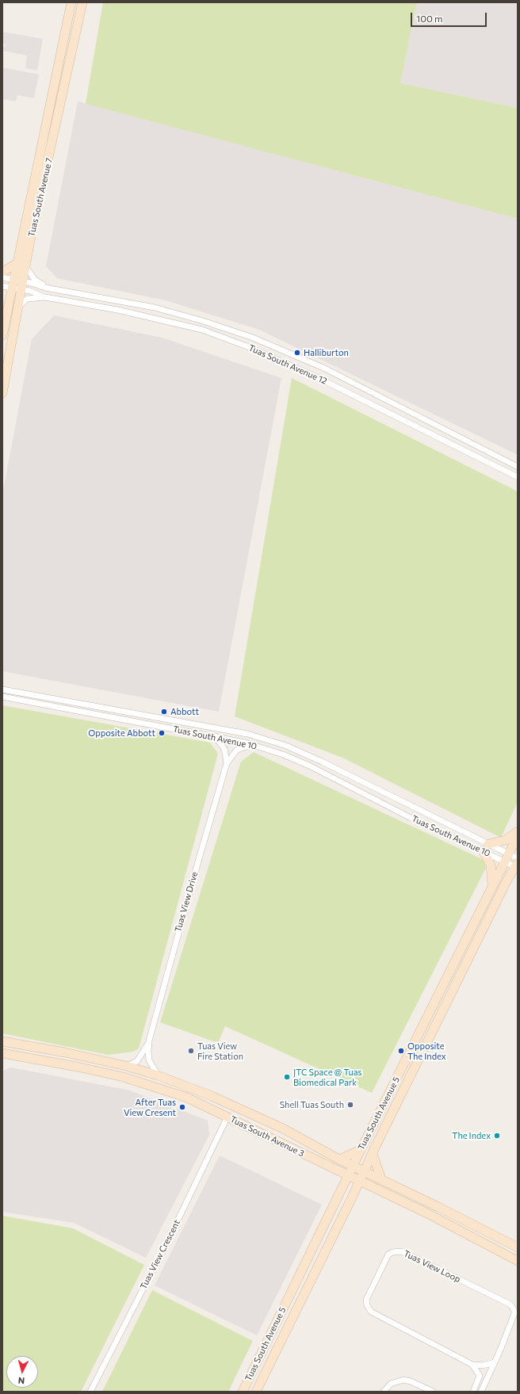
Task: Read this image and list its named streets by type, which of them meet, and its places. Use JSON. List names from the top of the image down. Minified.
{"streets":{"street":["Tuas South Avenue 7","Tuas South Avenue 12","Tuas South Avenue 10","Tuas View Drive","Tuas South Avenue 5","Tuas South Avenue 3","Tuas View Crescent","Tuas View Loop"]},"crossings":[["Tuas South Avenue 7","Tuas South Avenue 12"],["Tuas South Avenue 10","Tuas View Drive"],["Tuas South Avenue 10","Tuas South Avenue 5"],["Tuas View Drive","Tuas South Avenue 3"],["Tuas South Avenue 5","Tuas South Avenue 3"],["Tuas South Avenue 3","Tuas View Crescent"]],"places":["Halliburton","Abbott","Opposite Abbott","Tuas View Fire Station","Opposite The Index","JTC Space @ Tuas Biomedical Park","Shell Tuas South","After Tuas View Cresent","The Index"],"scale_bar":"100 m","north":"bottom"}
